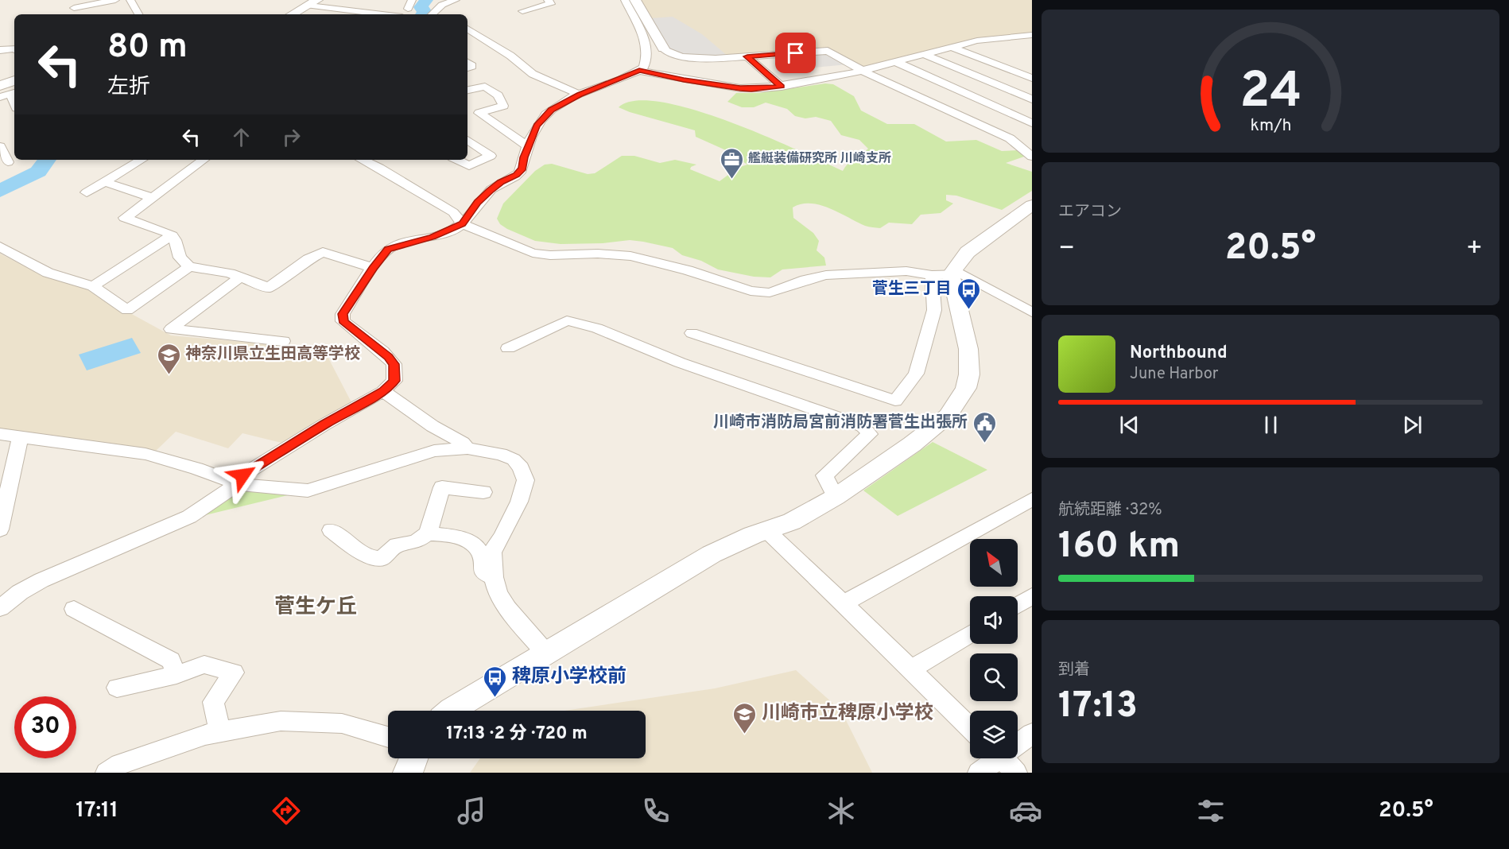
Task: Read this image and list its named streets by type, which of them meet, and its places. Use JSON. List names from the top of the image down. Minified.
{"districts":["菅生ケ丘"],"places":{"office":["艦艇装備研究所 川崎支所"],"bus stop":["菅生三丁目","稗原小学校前"],"school or university":["神奈川県立生田高等学校","川崎市立稗原小学校"],"public building":["川崎市消防局宮前消防署菅生出張所"]},"north":"top left","page":{"turn":["80 m","左折"],"tile":["エアコン",["航続距離 · 32%","160 km"],["到着","17:13"]],"heat":["−","20.5°","+"],"song":["Northbound","June Harbor"],"limit":"30","trip":"17:13 · 2 分 · 720 m","tabs":["17:11","20.5°"],"gauge":["24","km/h"]}}
